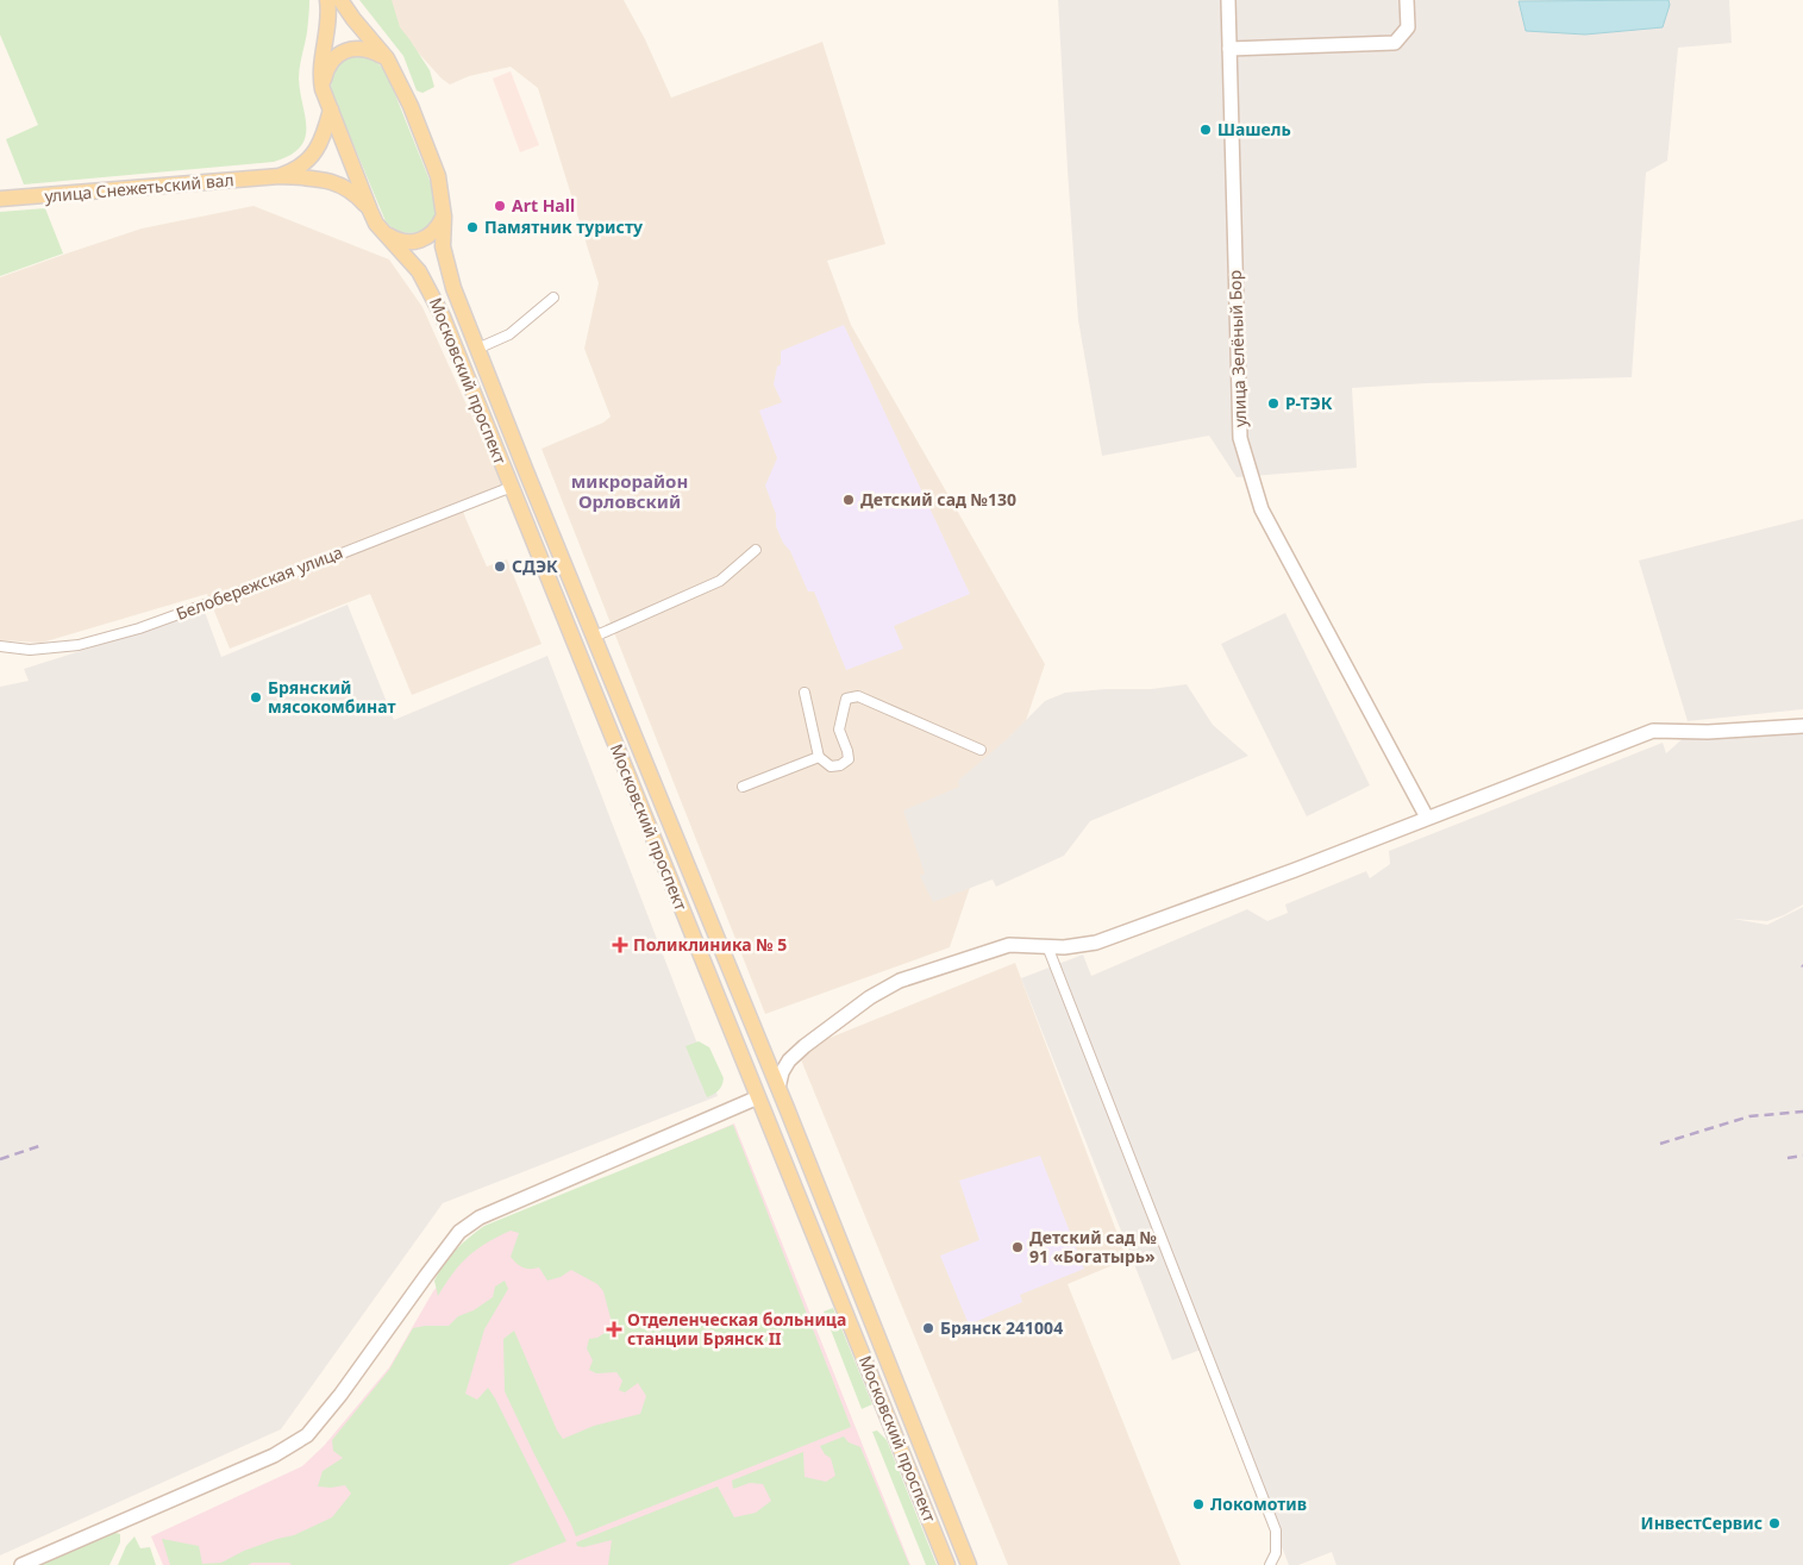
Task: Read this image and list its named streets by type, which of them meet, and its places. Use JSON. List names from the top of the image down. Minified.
{"streets":{"main road":["улица Снежетьский вал","Московский проспект"],"street":["улица Зелёный Бор","Белобережская улица"]},"crossings":[["улица Снежетьский вал","Московский проспект"],["Московский проспект","Белобережская улица"]],"districts":["микрорайон Орловский"],"places":{"other":["Шашель","Art Hall","Памятник туристу","Р-ТЭК","Детский сад №130","СДЭК","Брянский мясокомбинат","Детский сад № 91 «Богатырь»","Брянск 241004","Локомотив","ИнвестСервис"],"health":["Поликлиника № 5","Отделенческая больница станции Брянск II"]}}
